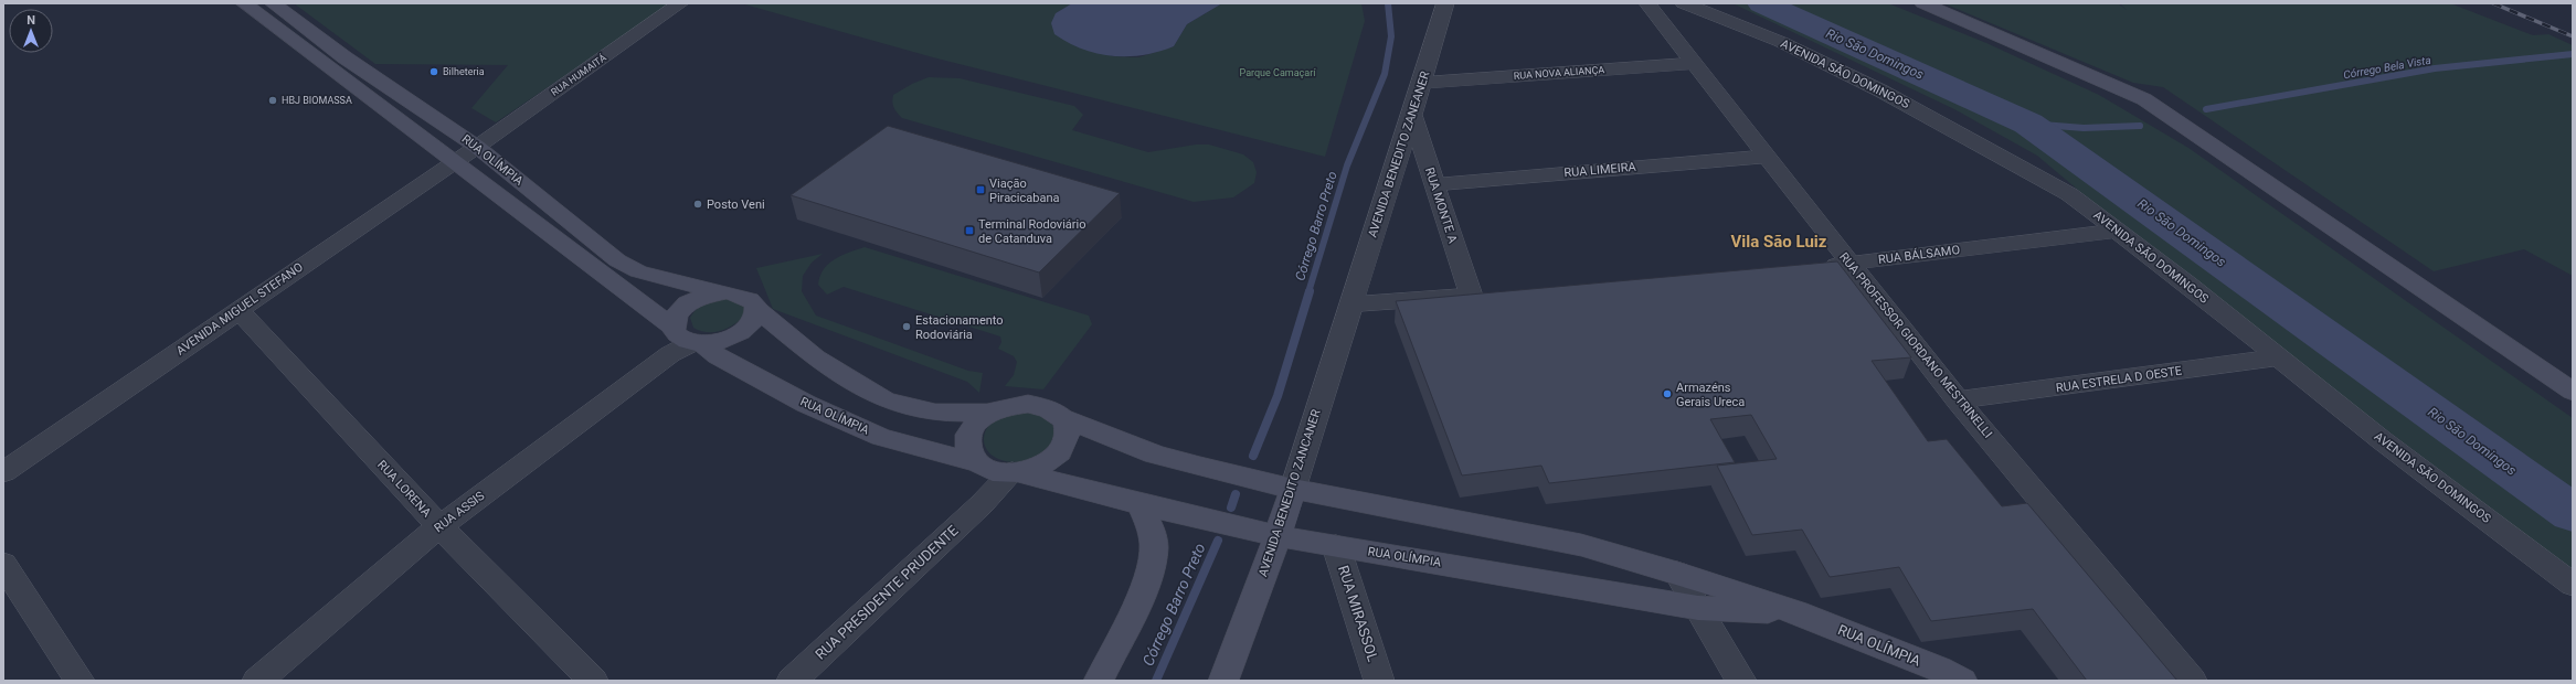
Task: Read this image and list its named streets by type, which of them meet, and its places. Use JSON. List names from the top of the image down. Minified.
{"streets":{"main road":["RUA OLÍMPIA","AVENIDA BENEDITO ZANCANER"],"street":["RUA NOVA ALIANÇA","AVENIDA SÃO DOMINGOS","RUA HUMAITÁ","AVENIDA BENEDITO ZANEANER","RUA LIMEIRA","RUA MONTE A","RUA BÁLSAMO","AVENIDA MIGUEL STEFANO","RUA PROFESSOR GIORDANO MESTRINELLI","RUA ESTRELA D OESTE","RUA LORENA","RUA ASSIS","RUA PRESIDENTE PRUDENTE","RUA MIRASSOL"]},"crossings":[["RUA NOVA ALIANÇA","AVENIDA BENEDITO ZANEANER"],["RUA NOVA ALIANÇA","RUA PROFESSOR GIORDANO MESTRINELLI"],["AVENIDA SÃO DOMINGOS","RUA BÁLSAMO"],["AVENIDA SÃO DOMINGOS","RUA ESTRELA D OESTE"],["RUA HUMAITÁ","RUA OLÍMPIA"],["RUA HUMAITÁ","AVENIDA MIGUEL STEFANO"],["AVENIDA BENEDITO ZANEANER","RUA MONTE A"],["AVENIDA BENEDITO ZANEANER","AVENIDA BENEDITO ZANCANER"],["RUA OLÍMPIA","AVENIDA MIGUEL STEFANO"],["RUA OLÍMPIA","AVENIDA BENEDITO ZANCANER"],["RUA OLÍMPIA","RUA ASSIS"],["RUA OLÍMPIA","RUA PRESIDENTE PRUDENTE"],["RUA OLÍMPIA","RUA MIRASSOL"],["RUA LIMEIRA","RUA MONTE A"],["RUA LIMEIRA","RUA PROFESSOR GIORDANO MESTRINELLI"],["RUA MONTE A","AVENIDA BENEDITO ZANCANER"],["RUA BÁLSAMO","RUA PROFESSOR GIORDANO MESTRINELLI"],["AVENIDA MIGUEL STEFANO","RUA LORENA"],["RUA PROFESSOR GIORDANO MESTRINELLI","RUA ESTRELA D OESTE"],["RUA LORENA","RUA ASSIS"]],"districts":["Vila São Luiz"],"water":["Rio São Domingos","Córrego Bela Vista","Córrego Barro Preto"],"parks":["Parque Camaçarí"],"places":{"other":["Bilheteria","HBJ BIOMASSA","Posto Veni","Estacionamento Rodoviária","Armazéns Gerais Ureca"],"transit":["Viação Piracicabana","Terminal Rodoviário de Catanduva"]},"north":"top"}
